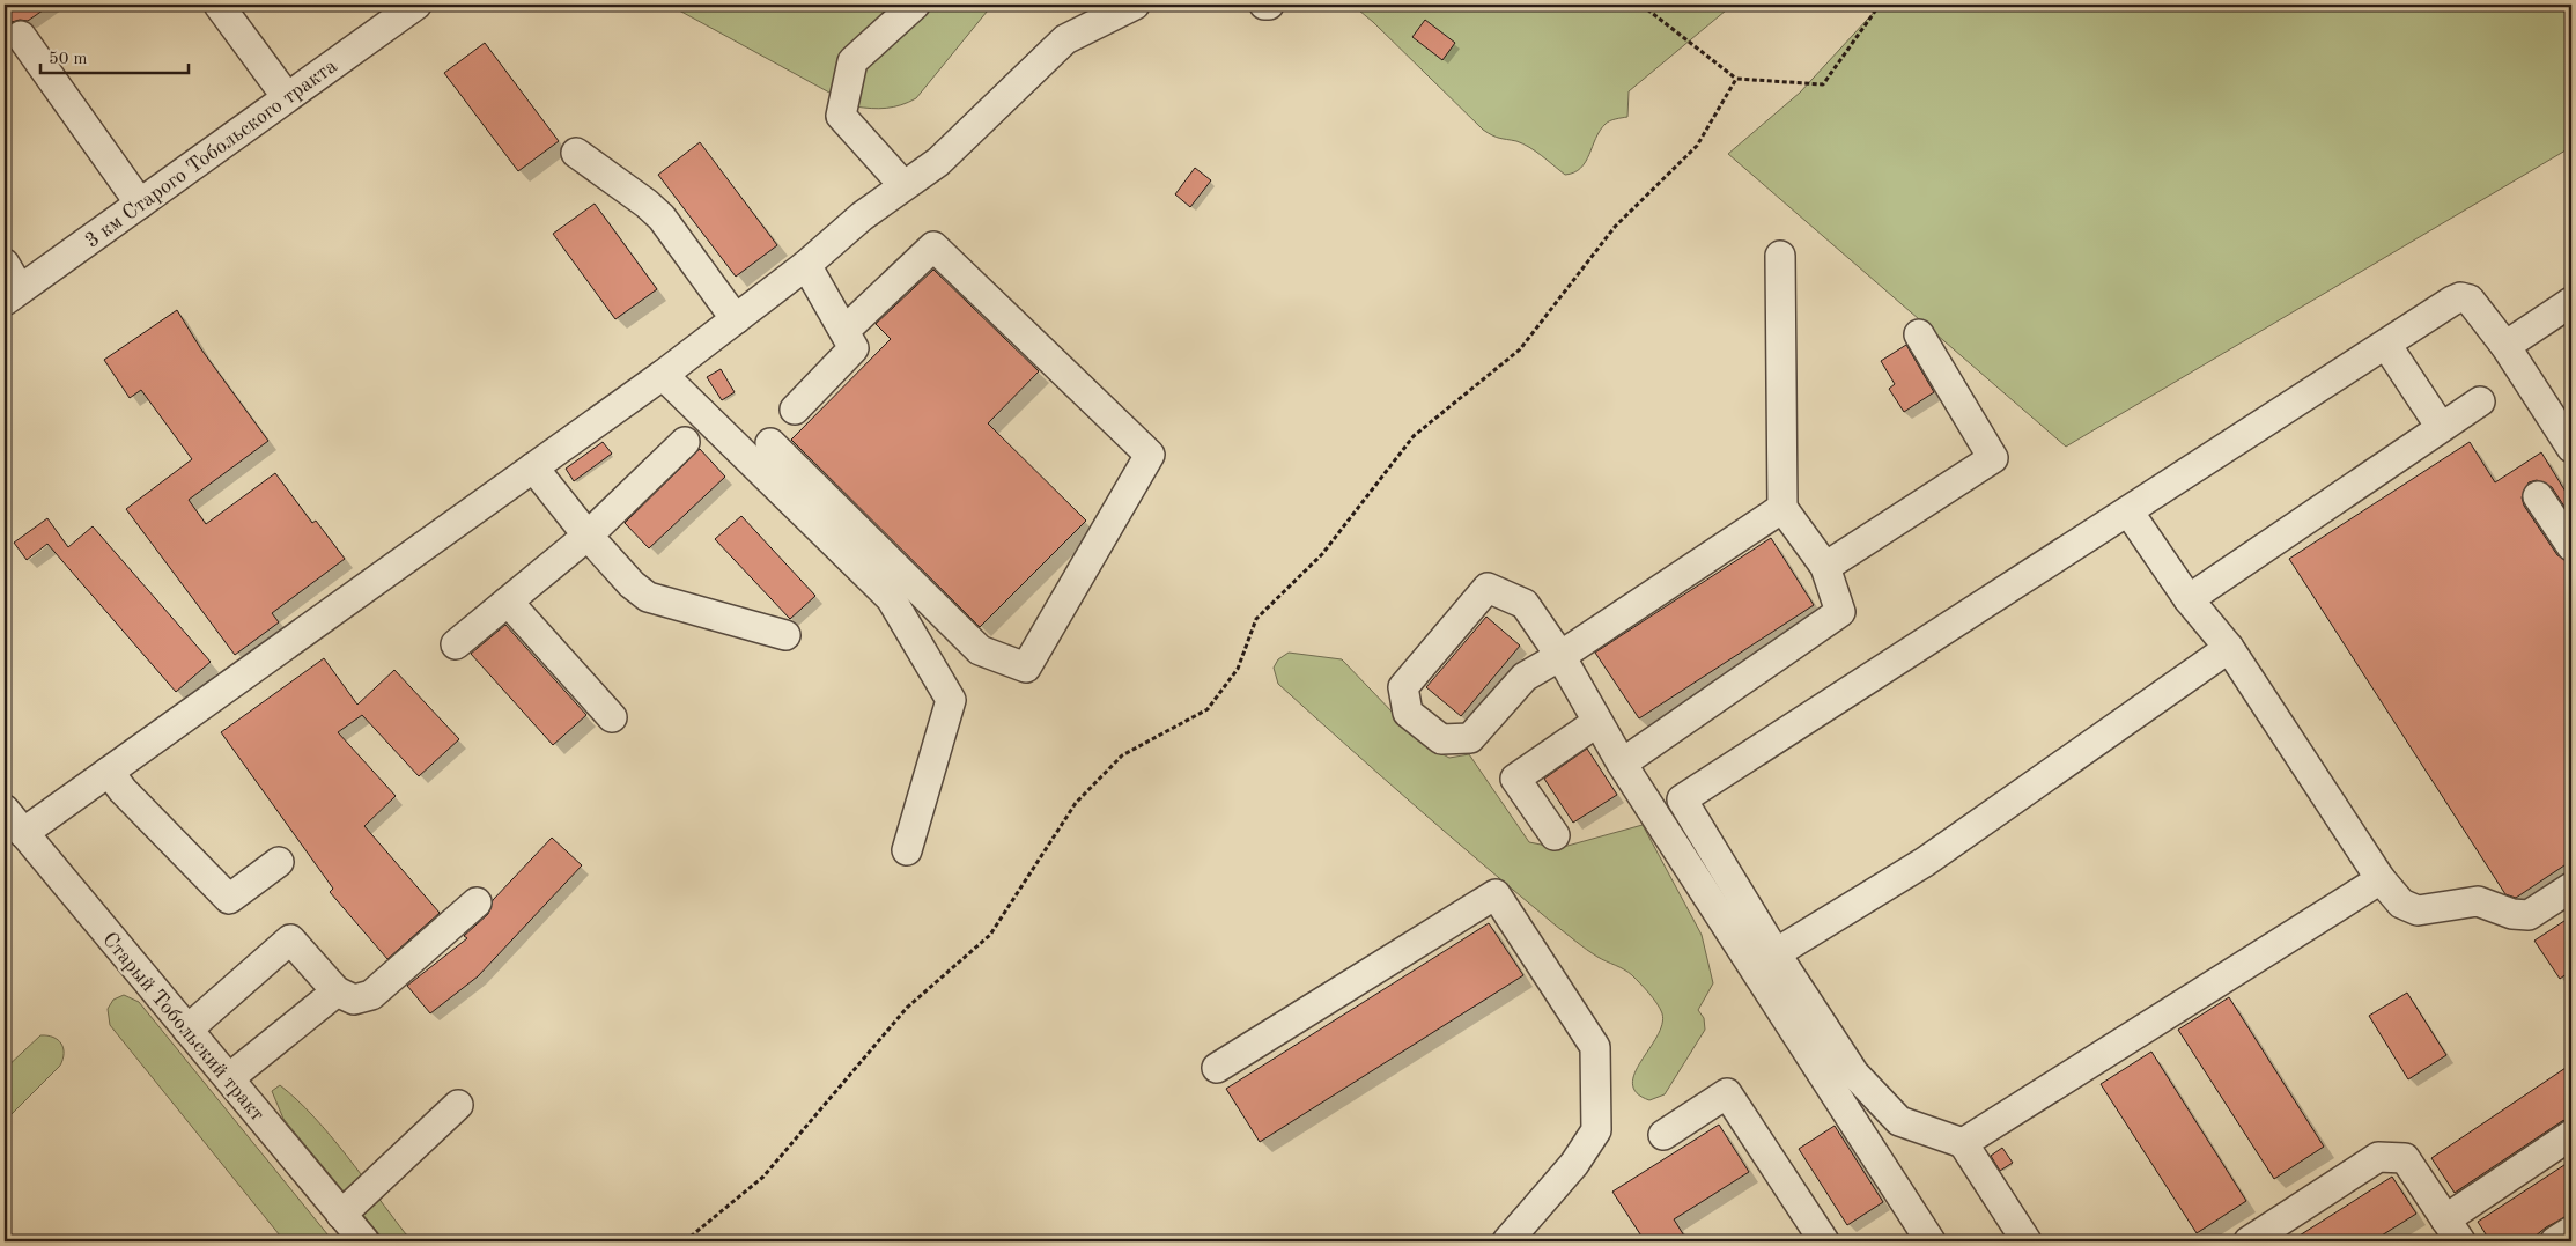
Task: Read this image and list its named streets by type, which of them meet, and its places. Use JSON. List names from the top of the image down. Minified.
{"streets":{"street":["3 км Старого Тобольского тракта","Старый Тобольский тракт"]},"scale_bar":"50 m"}
